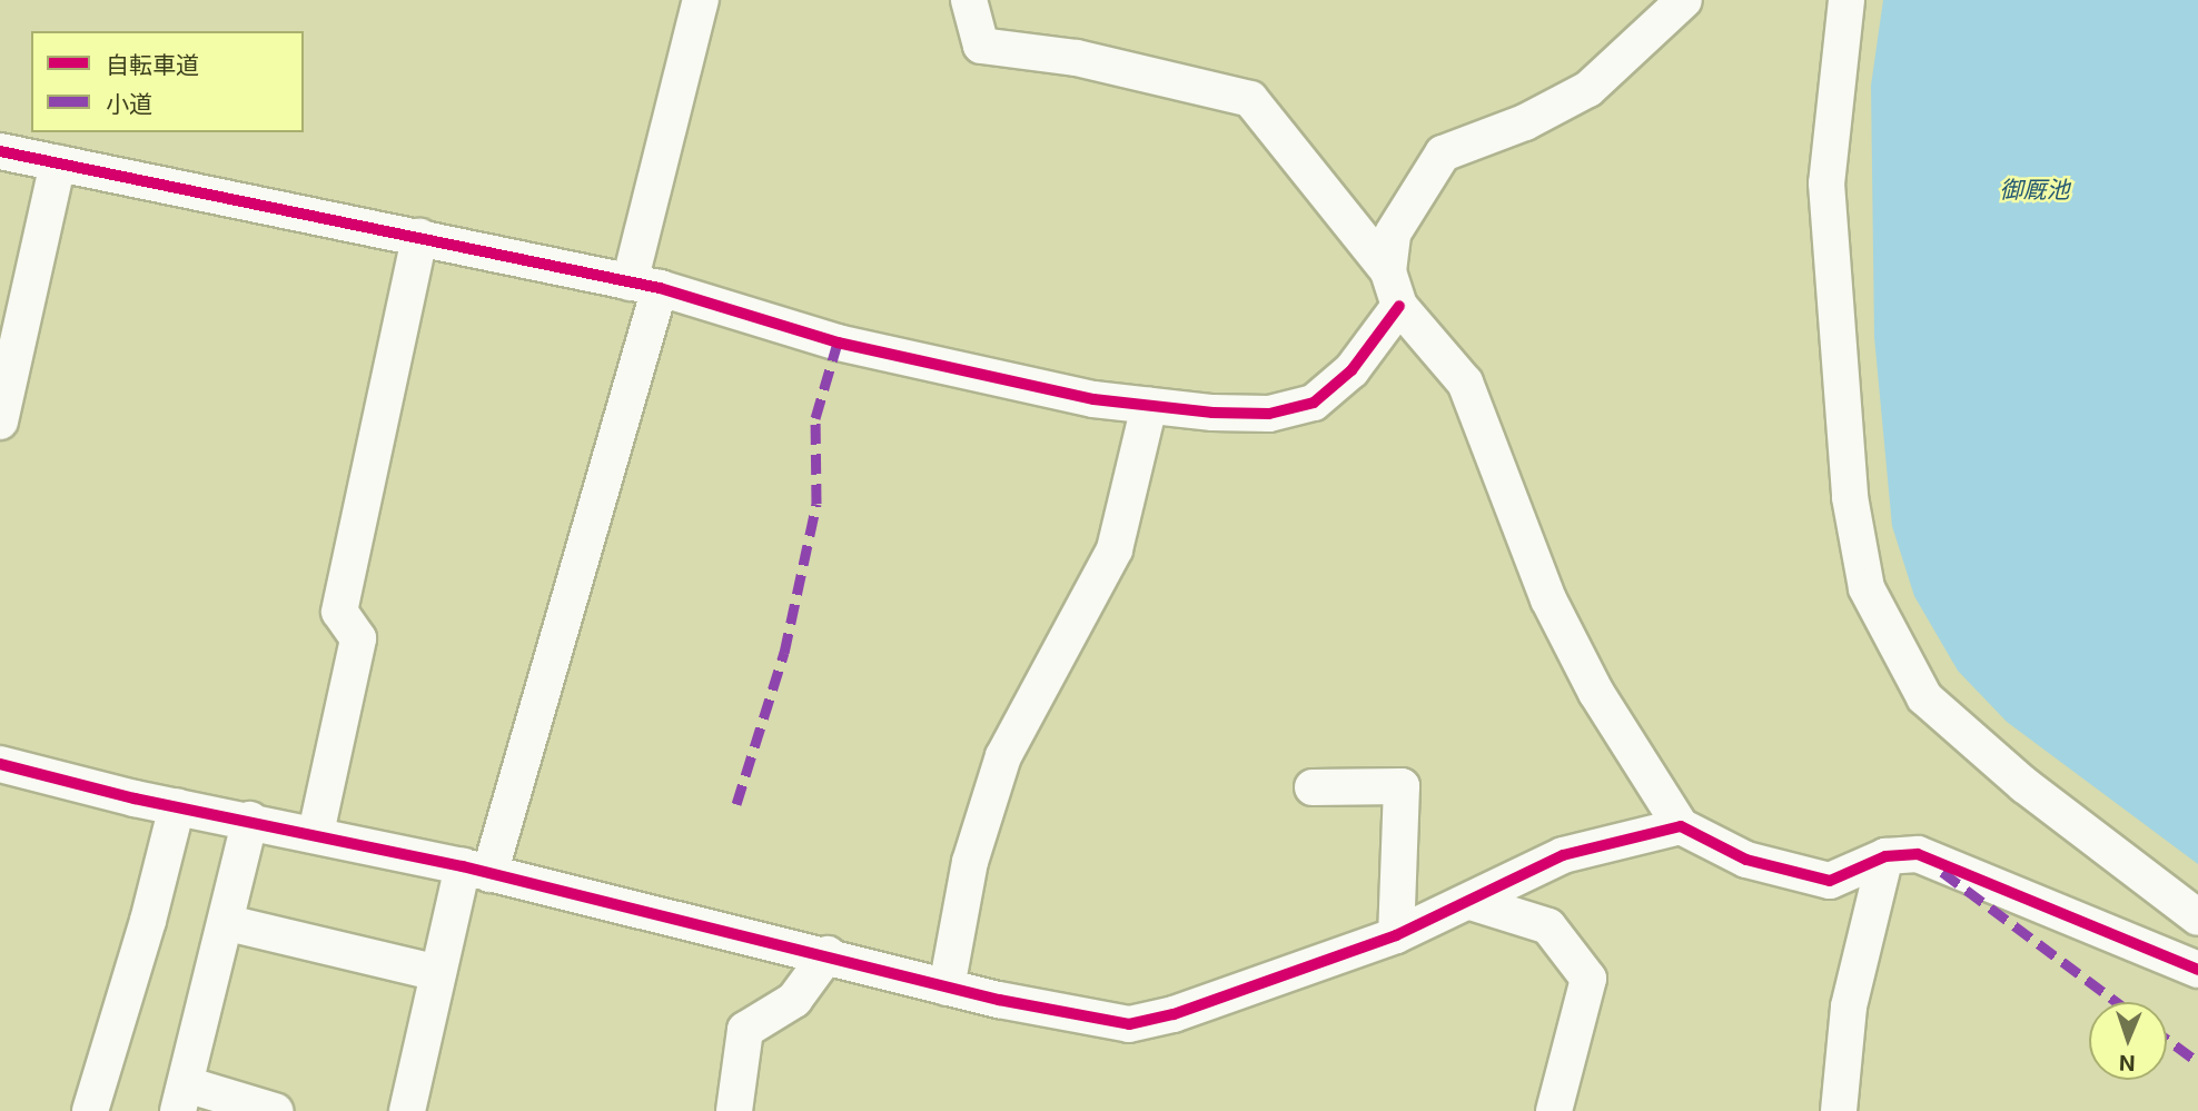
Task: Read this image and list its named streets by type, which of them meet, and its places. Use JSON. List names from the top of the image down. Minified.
{"water":["御厩池"],"legend":["自転車道","小道"],"north":"bottom"}
